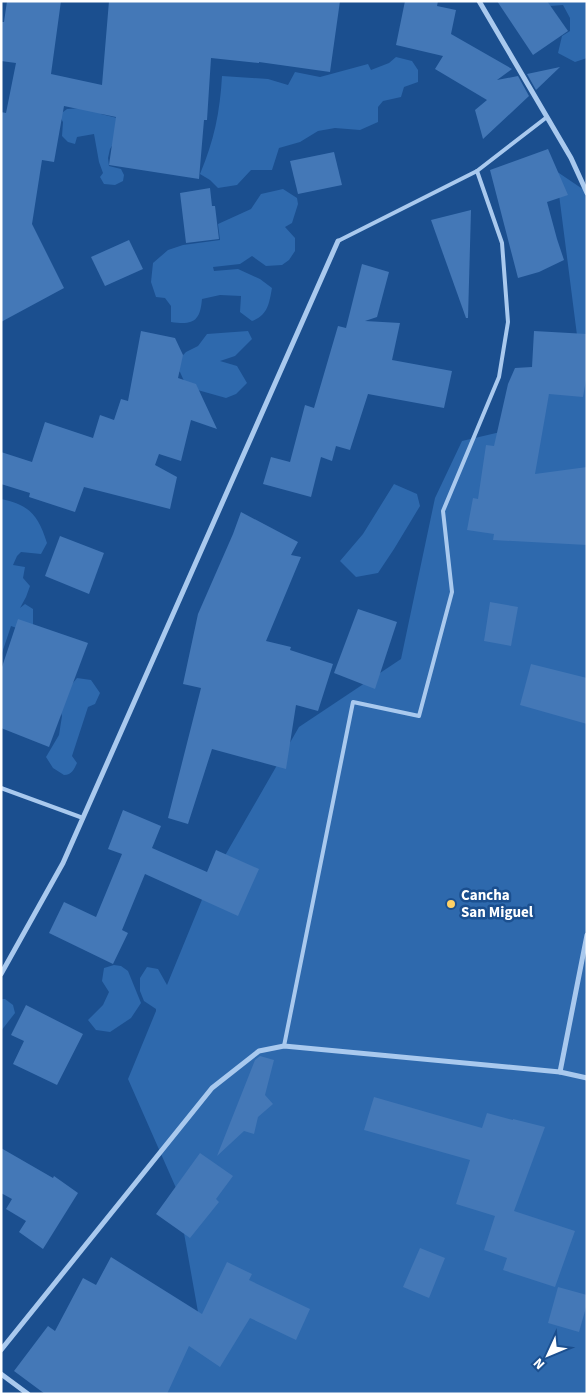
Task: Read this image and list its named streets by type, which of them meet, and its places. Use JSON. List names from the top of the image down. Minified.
{"places":["Cancha San Miguel"],"north":"bottom left"}
